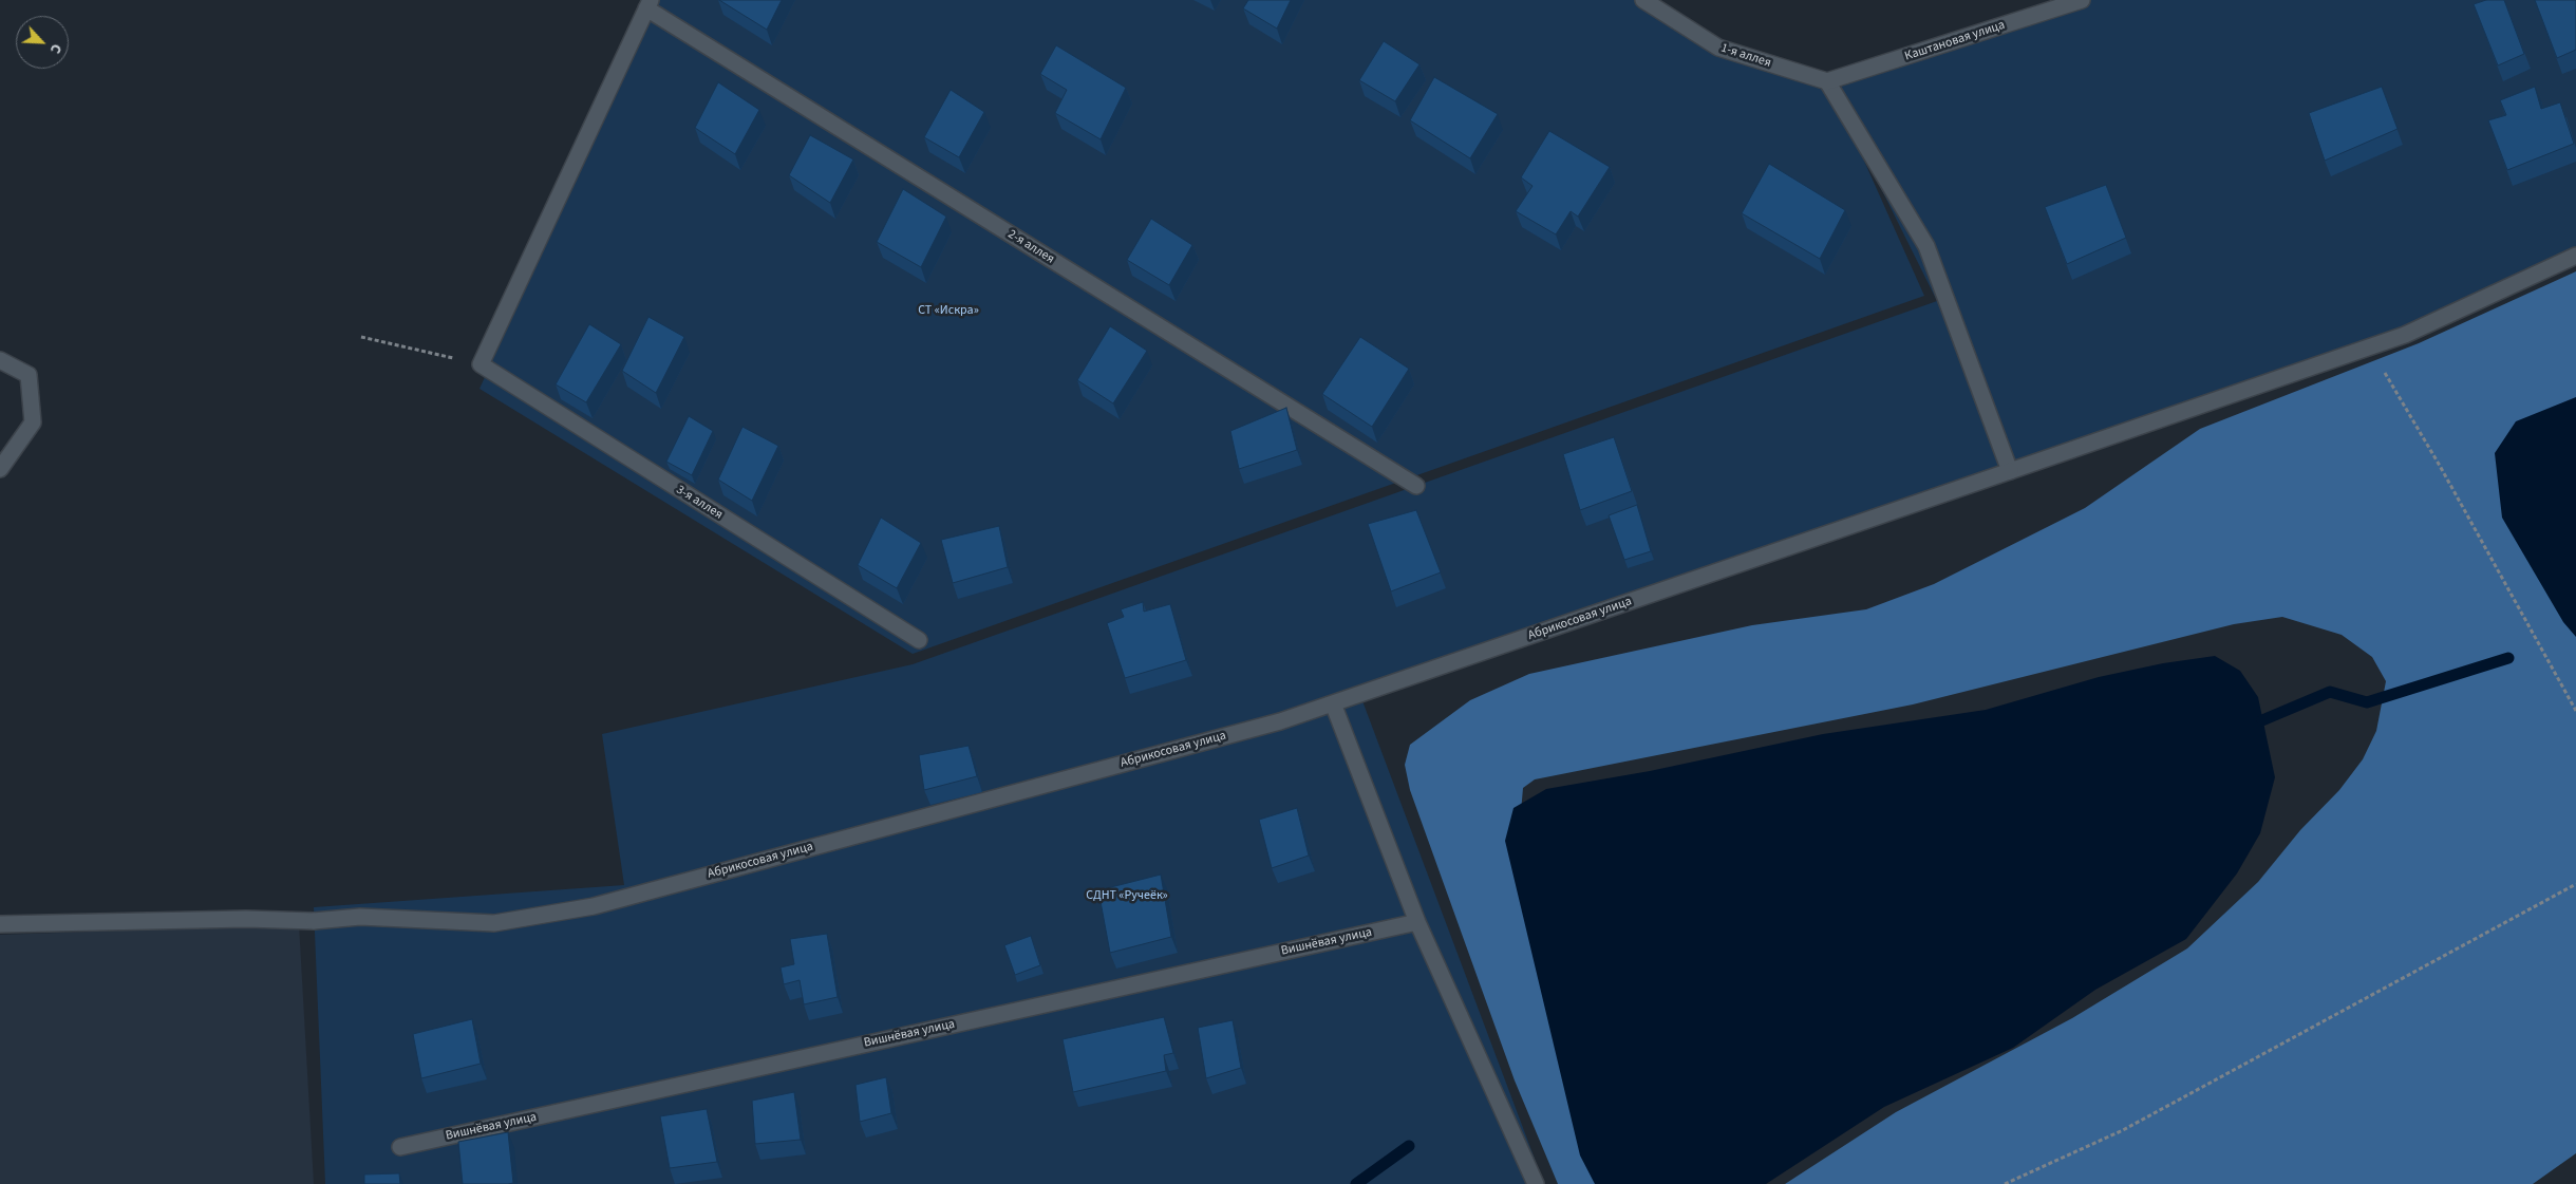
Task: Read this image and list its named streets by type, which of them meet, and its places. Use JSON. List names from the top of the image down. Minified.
{"streets":{"street":["Каштановая улица","1-я аллея","2-я аллея","3-я аллея","Абрикосовая улица","Вишнёвая улица"]},"crossings":[["Каштановая улица","1-я аллея"]],"parks":["СТ «Искра»","СДНТ «Ручеёк»"],"north":"bottom right"}
